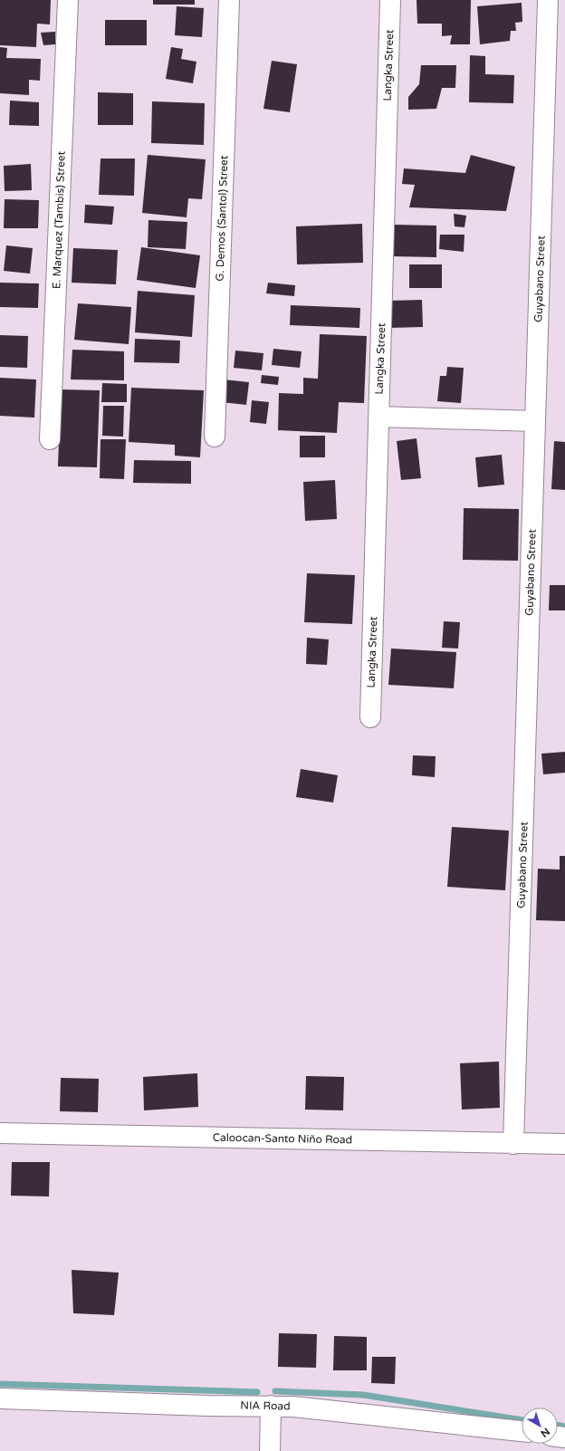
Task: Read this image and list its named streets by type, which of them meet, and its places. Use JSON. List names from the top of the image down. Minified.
{"streets":{"street":["Langka Street","G. Demos (Santol) Street","E. Marquez (Tambis) Street","Guyabano Street","Caloocan-Santo Niño Road","NIA Road"]},"crossings":[["Guyabano Street","Caloocan-Santo Niño Road"]],"north":"bottom right"}
